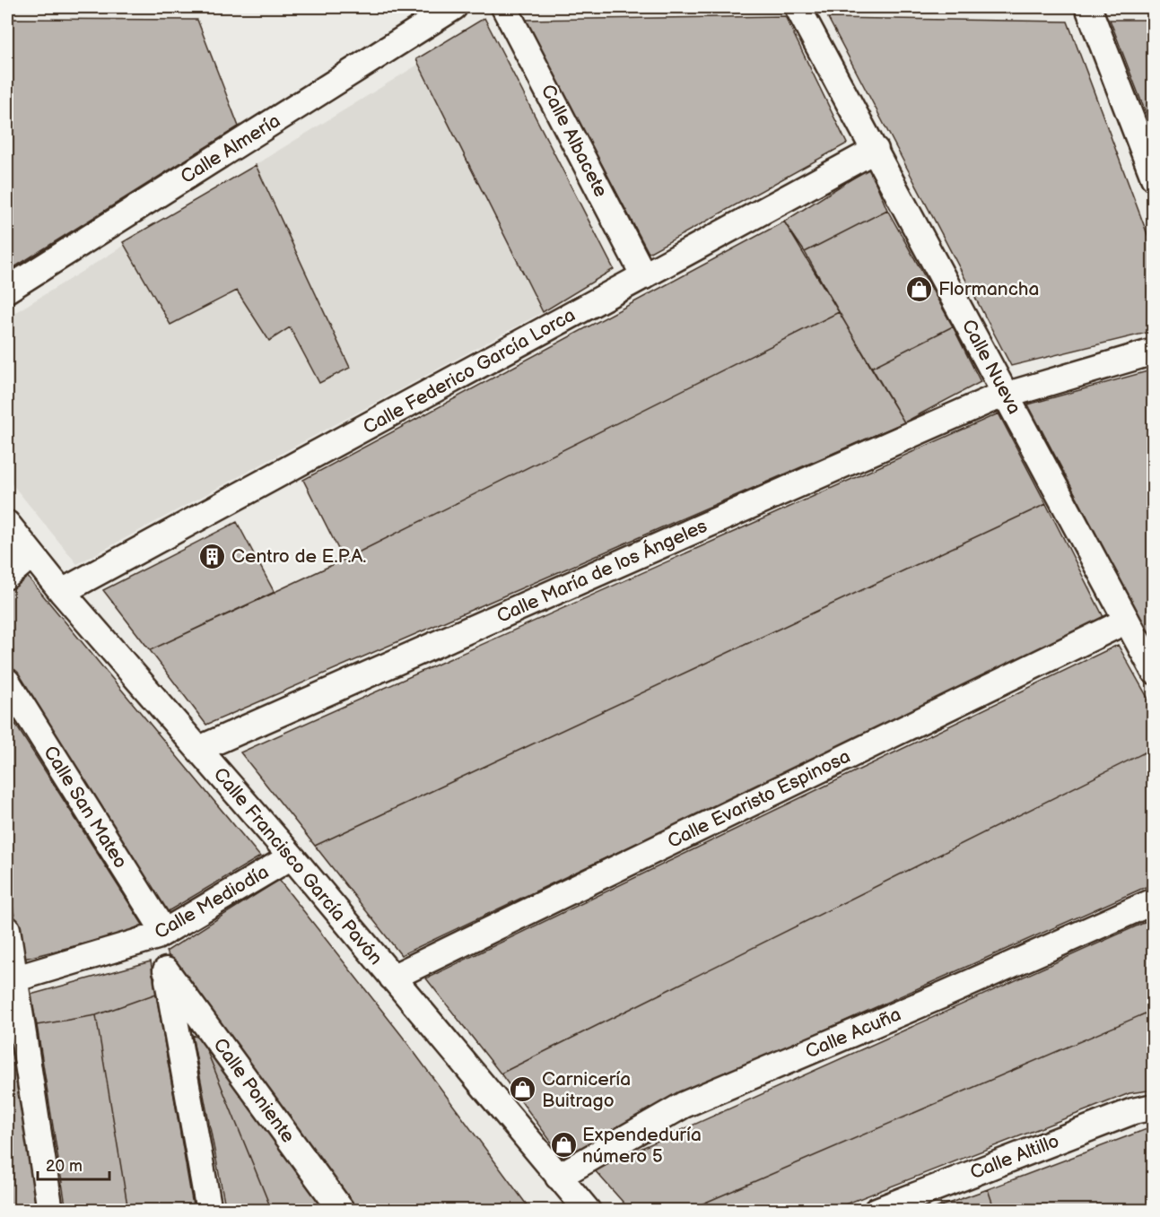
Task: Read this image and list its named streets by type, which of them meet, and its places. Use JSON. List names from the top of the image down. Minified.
{"streets":{"street":["Calle Albacete","Calle Almería","Calle Nueva","Calle Federico García Lorca","Calle María de los Ángeles","Calle Evaristo Espinosa","Calle San Mateo","Calle Francisco García Pavón","Calle Mediodía","Calle Acuña","Calle Poniente","Calle Altillo"]},"crossings":[["Calle Albacete","Calle Federico García Lorca"],["Calle Nueva","Calle Federico García Lorca"],["Calle Nueva","Calle María de los Ángeles"],["Calle Nueva","Calle Evaristo Espinosa"],["Calle Federico García Lorca","Calle Francisco García Pavón"],["Calle María de los Ángeles","Calle Francisco García Pavón"],["Calle Evaristo Espinosa","Calle Francisco García Pavón"],["Calle San Mateo","Calle Mediodía"],["Calle San Mateo","Calle Poniente"],["Calle Francisco García Pavón","Calle Mediodía"],["Calle Francisco García Pavón","Calle Acuña"]],"places":{"shop":["Flormancha","Carnicería Buitrago","Expendeduría número 5"],"building":["Centro de E.P.A."]},"scale_bar":"20 m"}
